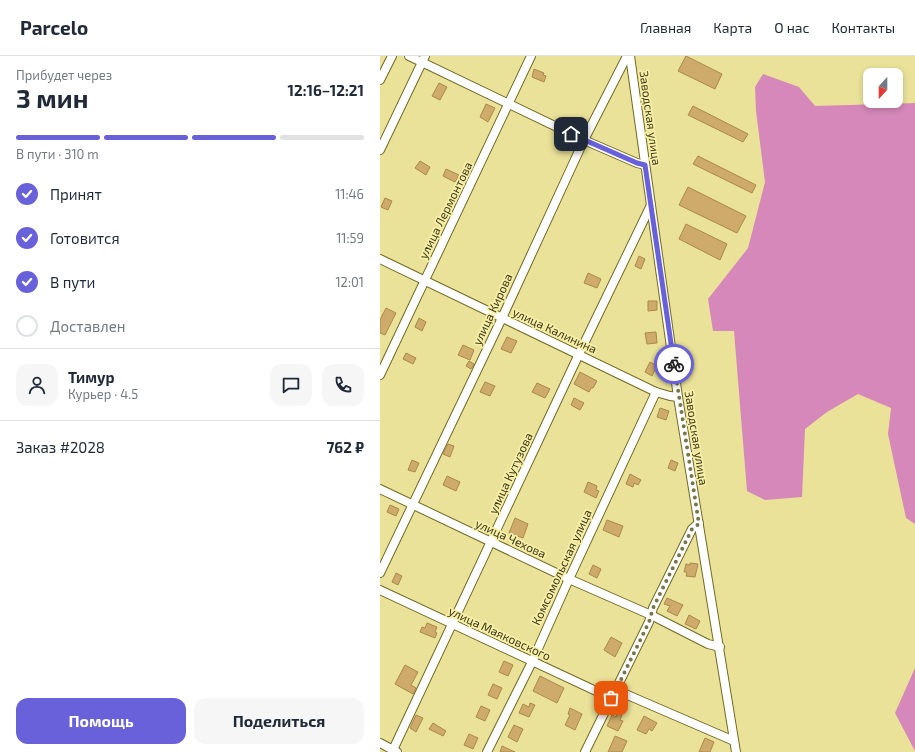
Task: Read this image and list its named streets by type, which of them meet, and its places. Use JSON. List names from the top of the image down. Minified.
{"streets":{"street":["Заводская улица","улица Лермонтова","улица Кирова","улица Калинина","улица Кутузова","улица Чехова","Комсомольская улица","улица Маяковского"]},"crossings":[["Заводская улица","улица Калинина"],["Заводская улица","улица Кутузова"],["Заводская улица","улица Чехова"],["улица Лермонтова","улица Калинина"],["улица Кирова","улица Калинина"],["улица Кирова","улица Чехова"],["улица Калинина","улица Кутузова"],["улица Калинина","Комсомольская улица"],["улица Кутузова","улица Чехова"],["улица Кутузова","улица Маяковского"],["улица Чехова","Комсомольская улица"],["Комсомольская улица","улица Маяковского"]],"north":"bottom","page":{"header":"Parcelo","nav":["Главная","Карта","О нас","Контакты"],"heading":["3 мин","Прибудет через","12:16–12:21"],"panel":["Тимур","Курьер · 4.5","Заказ #2028","762 ₽"],"bar":"В пути · 310 m","list":[["Принят","11:46"],["Готовится","11:59"],["В пути","12:01"],"Доставлен"],"buttons":["Помощь","Поделиться"]}}
